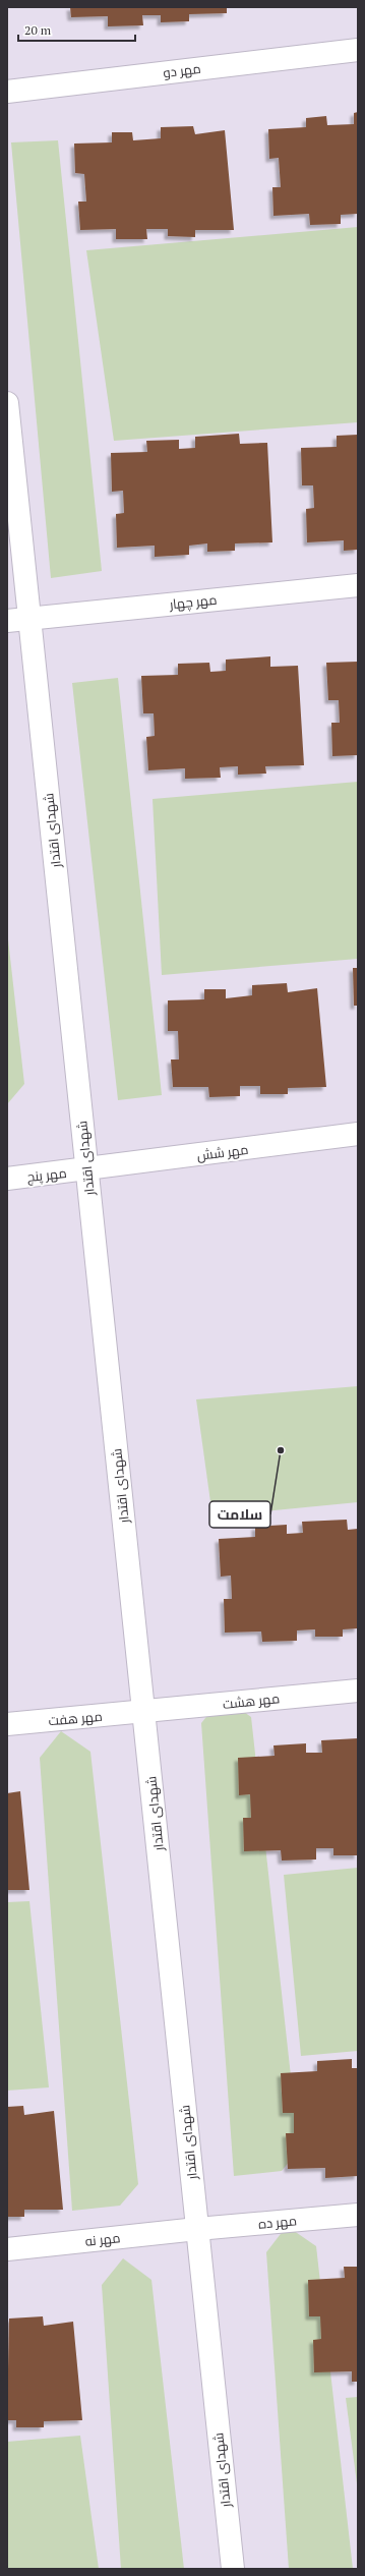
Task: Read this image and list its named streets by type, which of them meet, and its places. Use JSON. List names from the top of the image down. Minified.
{"streets":{"street":["مهر دو","مهر چهار","شهدای اقتدار","مهر شش","مهر پنج","مهر هشت","مهر هفت","مهر ده","مهر نه"]},"crossings":[["مهر چهار","شهدای اقتدار"],["شهدای اقتدار","مهر شش"],["شهدای اقتدار","مهر پنج"],["شهدای اقتدار","مهر هشت"],["شهدای اقتدار","مهر هفت"],["شهدای اقتدار","مهر ده"],["شهدای اقتدار","مهر نه"],["مهر شش","مهر پنج"],["مهر هشت","مهر هفت"],["مهر ده","مهر نه"]],"places":["سلامت"],"scale_bar":"20 m"}
